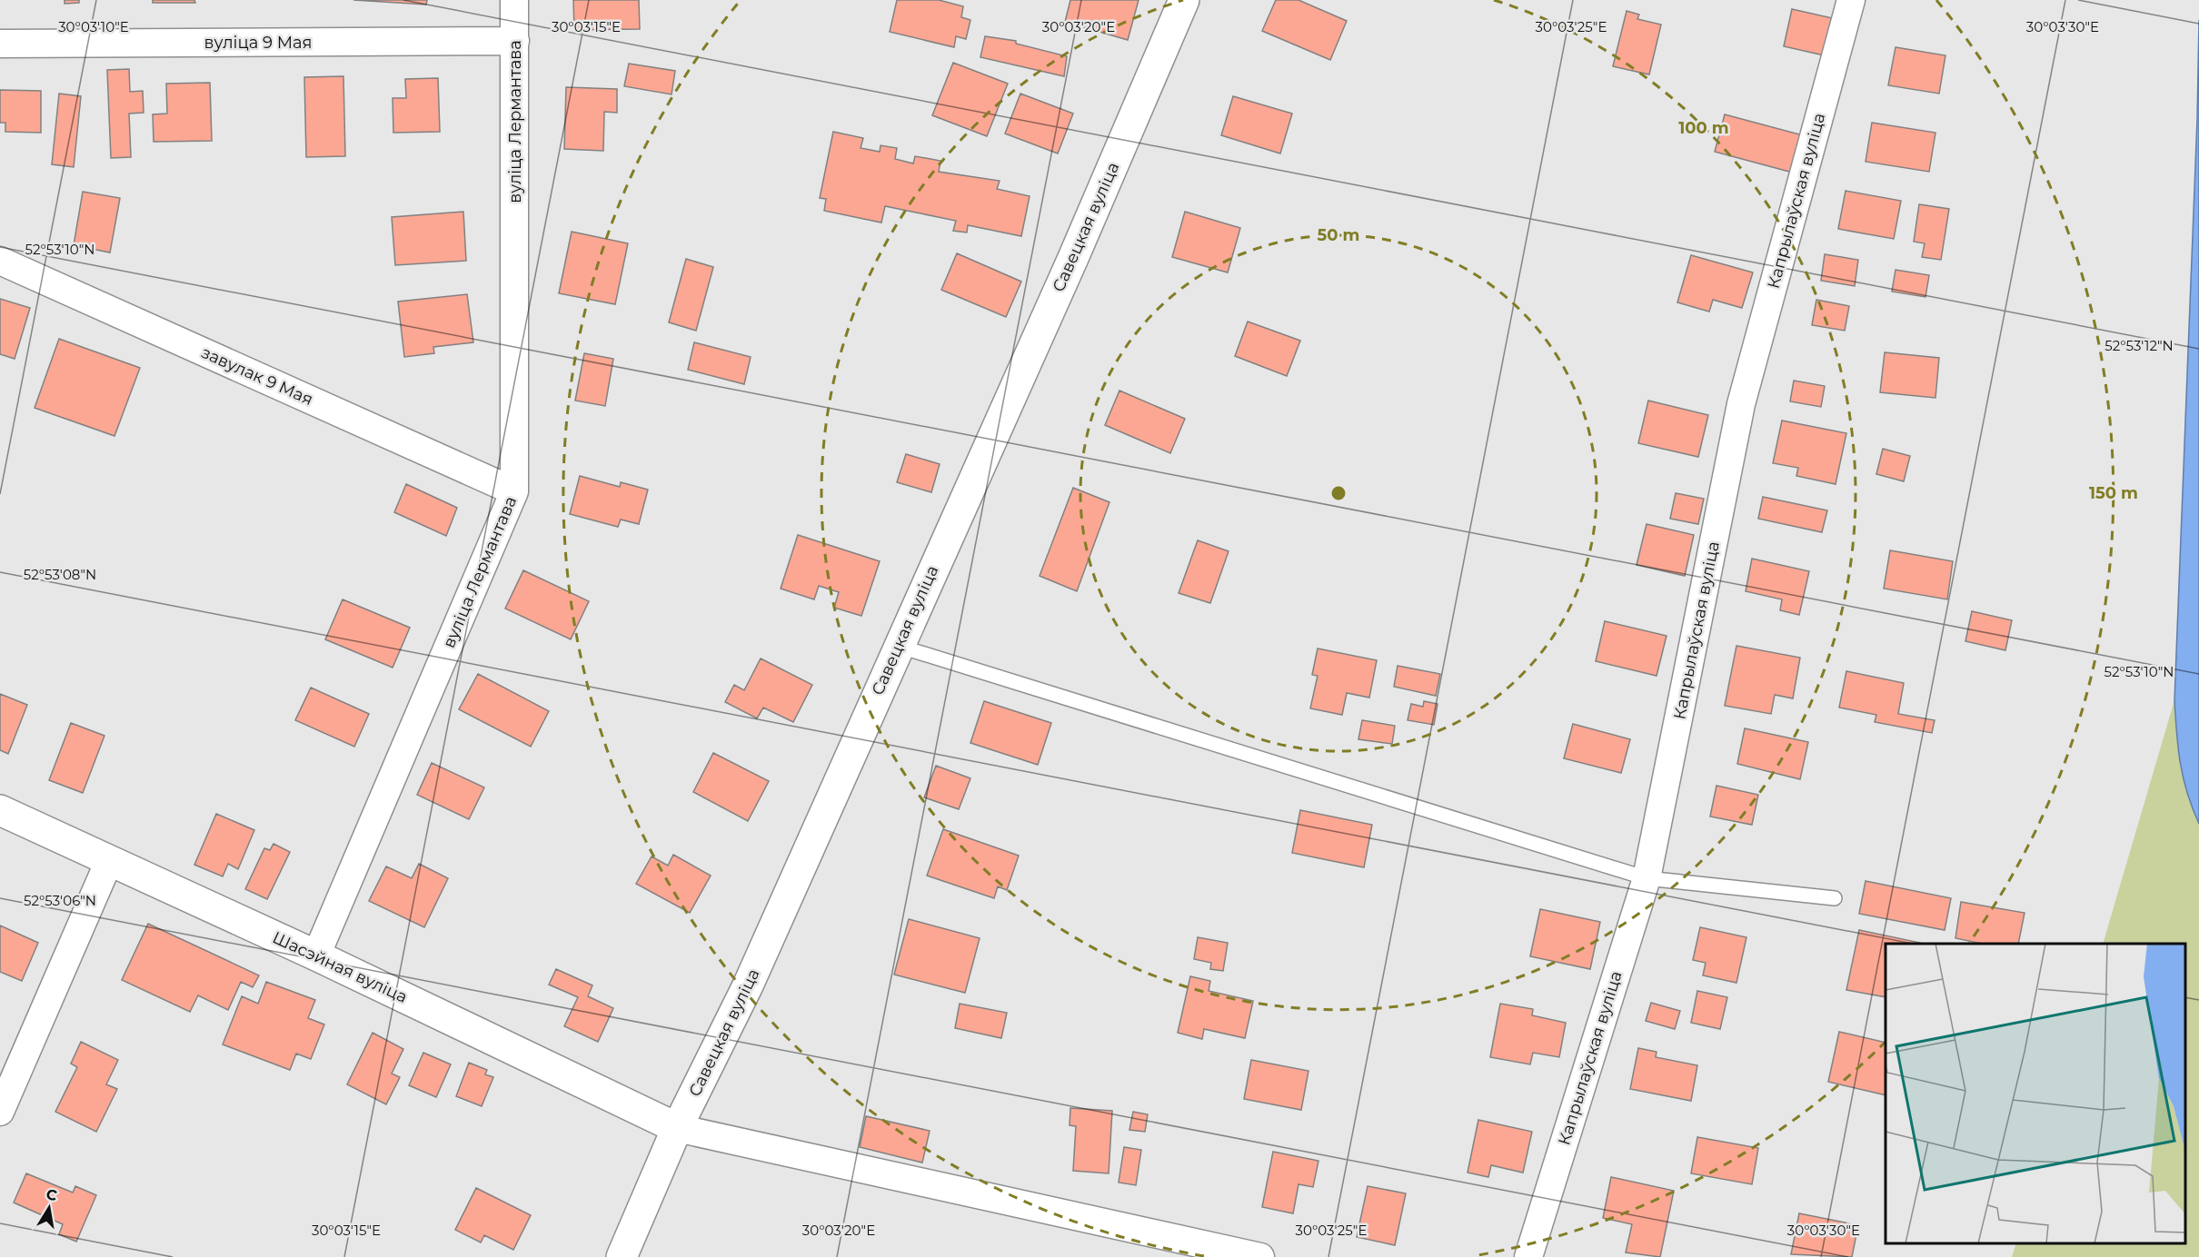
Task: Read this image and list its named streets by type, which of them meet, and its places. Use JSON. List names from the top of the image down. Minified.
{"streets":{"main road":["Савецкая вуліца","Шасэйная вуліца"],"street":["вуліца 9 Мая","вуліца Лермантава","Капрылаўская вуліца","завулак 9 Мая"]},"crossings":[["вуліца 9 Мая","вуліца Лермантава"],["вуліца Лермантава","завулак 9 Мая"],["вуліца Лермантава","Шасэйная вуліца"],["Савецкая вуліца","Шасэйная вуліца"]],"north":"top","coordinates":["30°03'10\"E","30°03'15\"E","30°03'20\"E","30°03'25\"E","30°03'30\"E","52°53'10\"N","52°53'12\"N","52°53'08\"N","52°53'06\"N"],"rings":["100 m","50 m","150 m"]}
